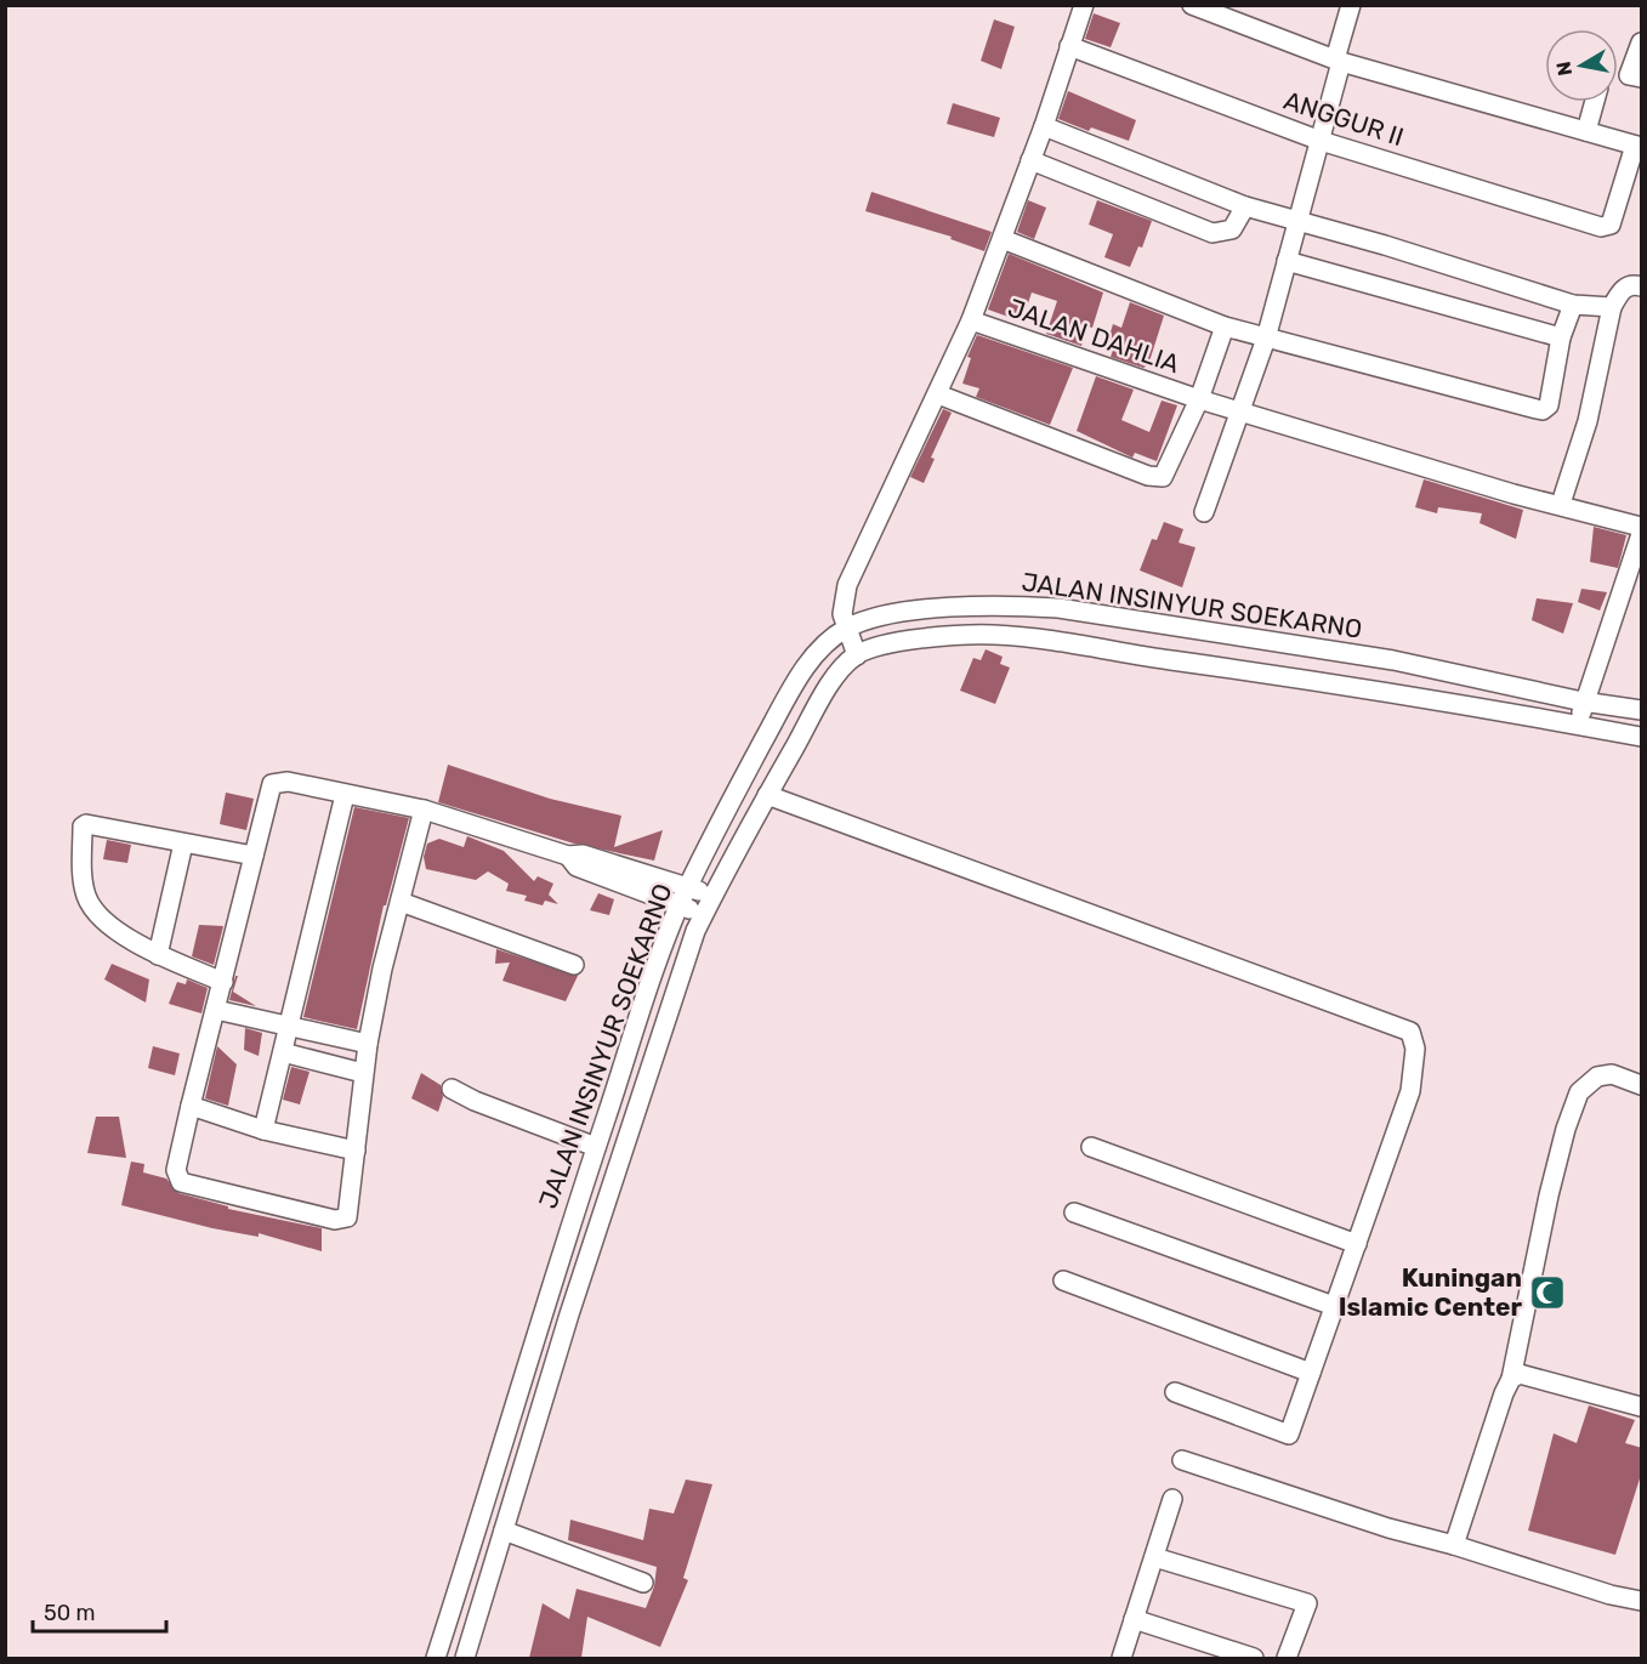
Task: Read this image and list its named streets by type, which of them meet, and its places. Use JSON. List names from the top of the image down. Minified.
{"streets":{"street":["ANGGUR II","JALAN DAHLIA","JALAN INSINYUR SOEKARNO"]},"places":{"mosque":["Kuningan Islamic Center"]},"scale_bar":"50 m","north":"left"}
